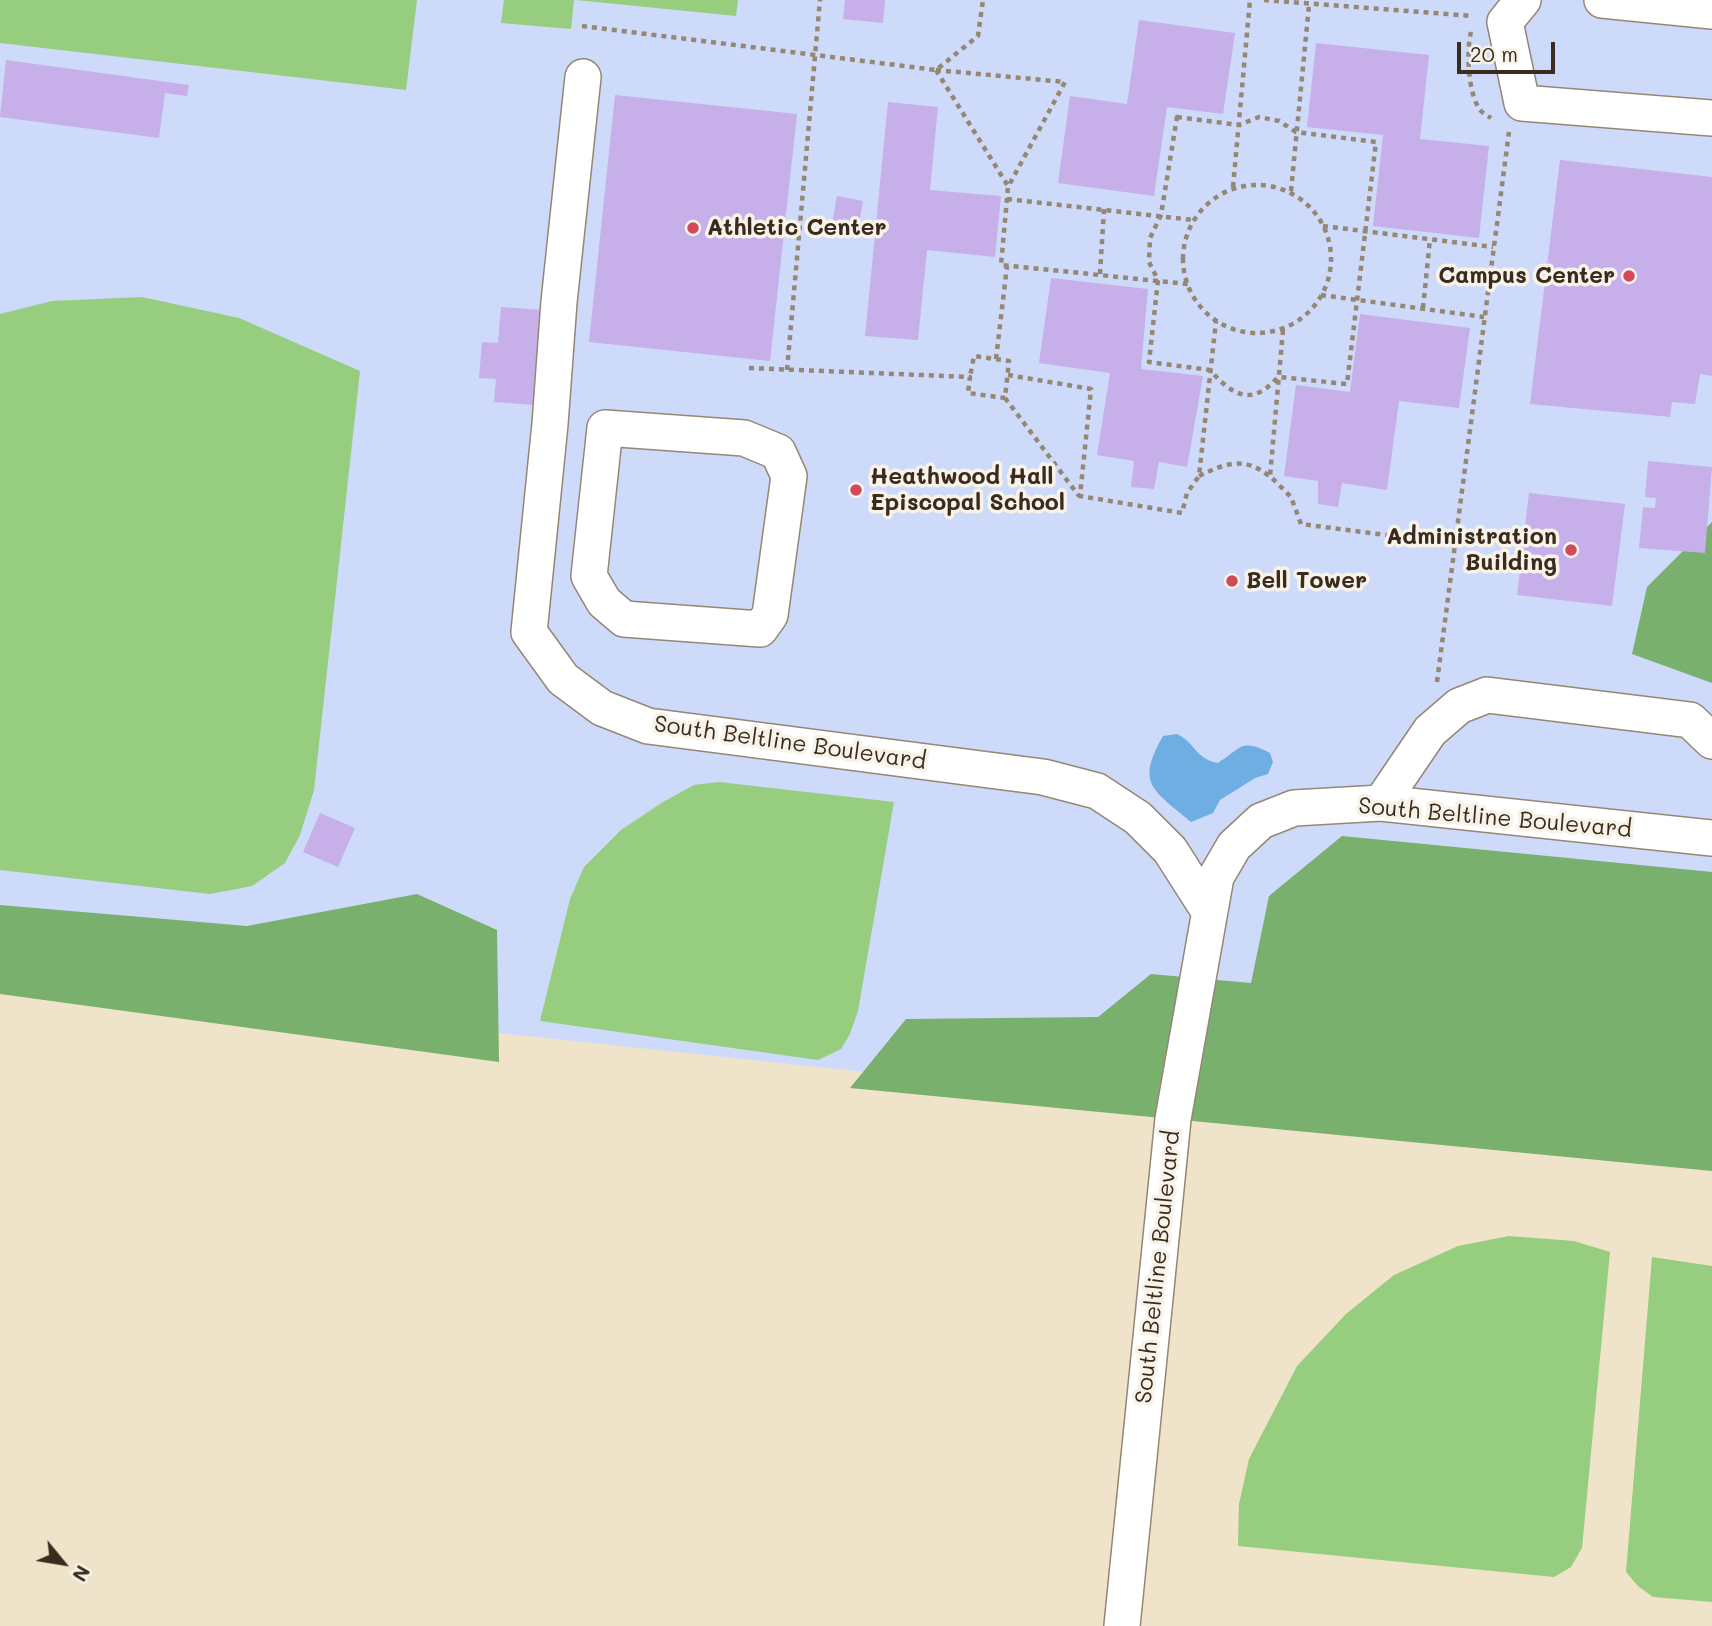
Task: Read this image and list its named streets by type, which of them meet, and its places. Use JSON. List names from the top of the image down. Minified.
{"streets":{"street":["South Beltline Boulevard"]},"places":["Athletic Center","Campus Center","Heathwood Hall Episcopal School","Administration Building","Bell Tower"],"scale_bar":"20 m","north":"bottom right"}
